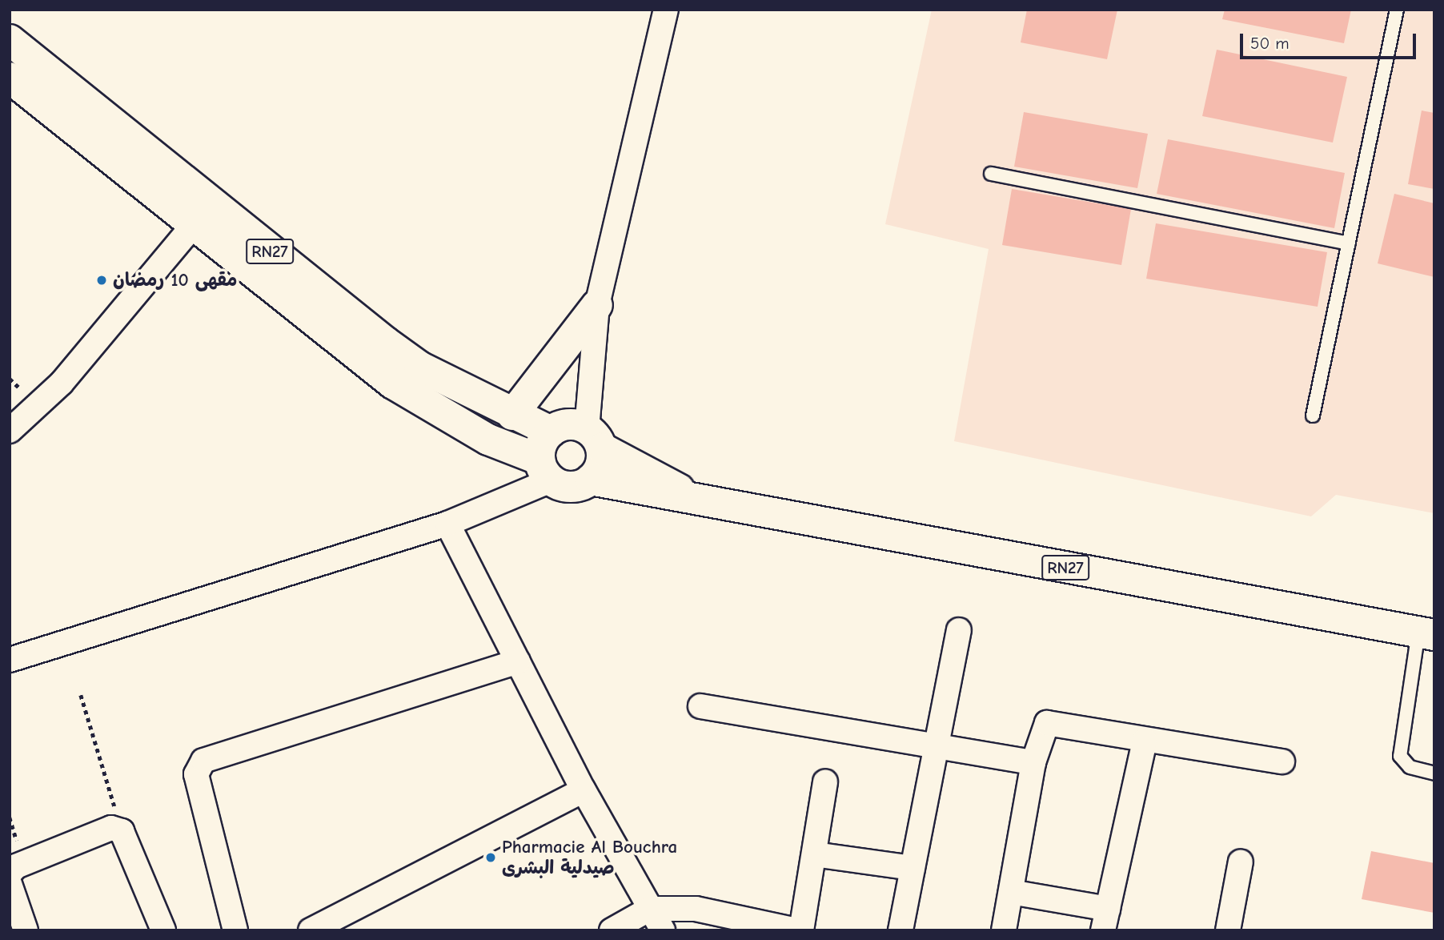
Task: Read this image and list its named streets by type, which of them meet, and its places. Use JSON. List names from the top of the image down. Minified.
{"streets":{"main road":["RN27"]},"places":["مقهى 10 رمضان","Pharmacie Al Bouchra صيدلية البشرى"],"scale_bar":"50 m"}
